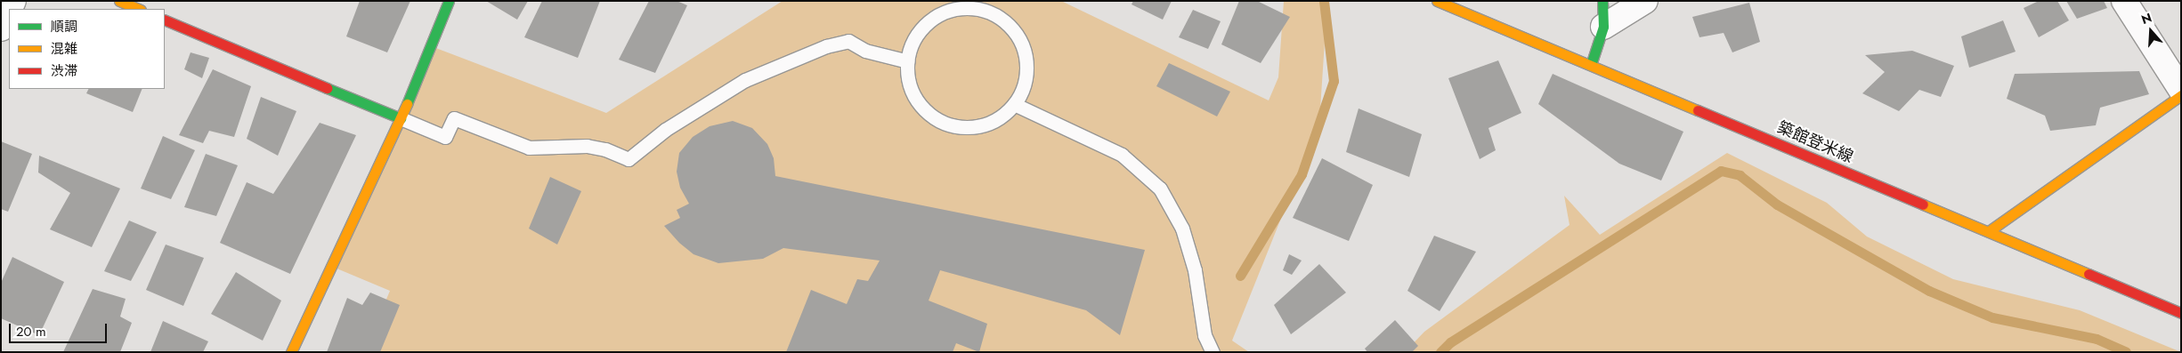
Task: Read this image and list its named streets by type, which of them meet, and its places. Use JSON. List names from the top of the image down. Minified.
{"streets":{"street":["築館登米線"]},"legend":["順調","混雑","渋滞"],"scale_bar":"20 m","north":"top"}
